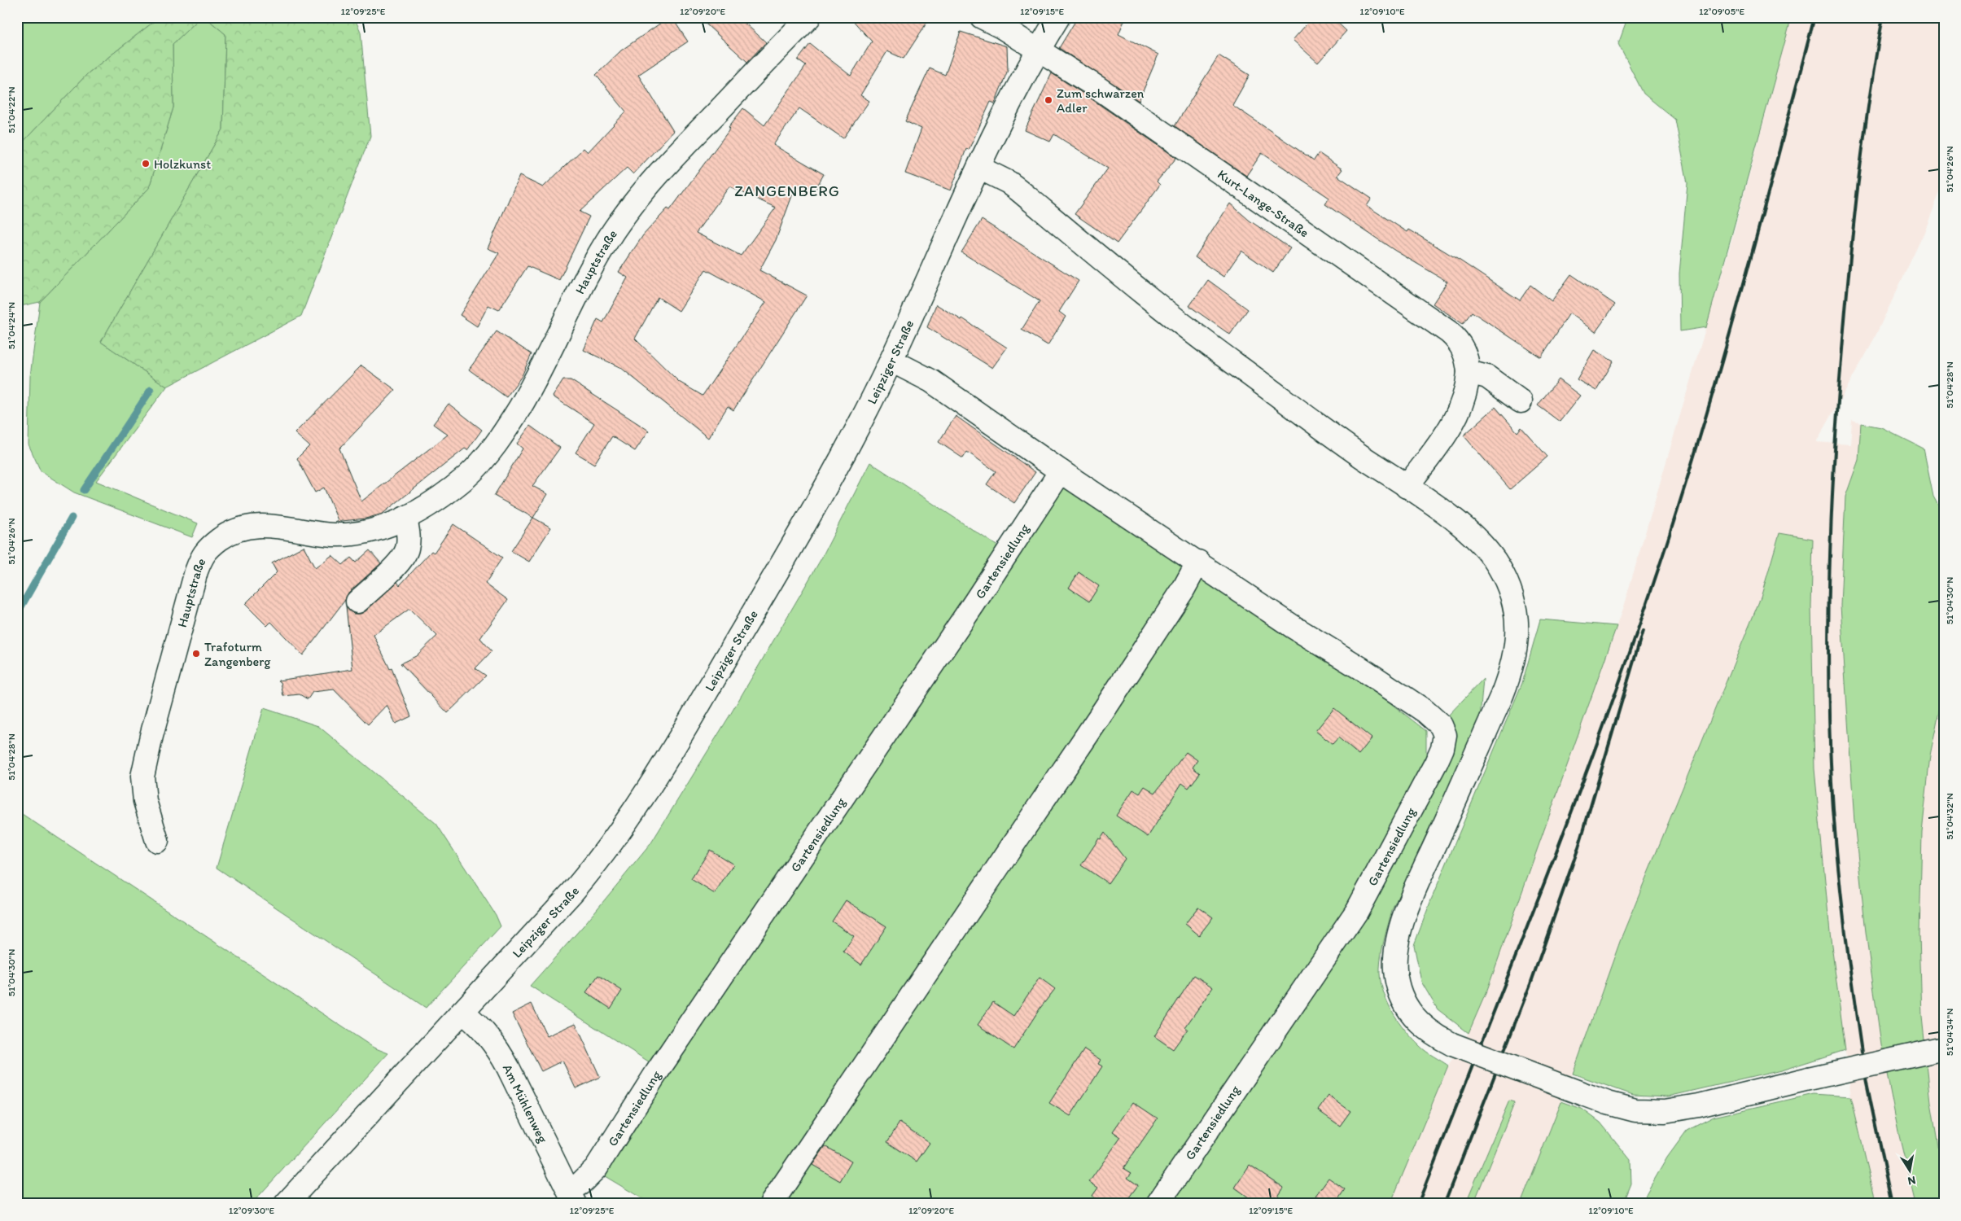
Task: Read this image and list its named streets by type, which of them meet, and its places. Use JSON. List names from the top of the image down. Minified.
{"streets":{"street":["Kurt-Lange-Straße","Hauptstraße","Leipziger Straße","Gartensiedlung","Am Mühlenweg"]},"crossings":[["Kurt-Lange-Straße","Leipziger Straße"],["Leipziger Straße","Gartensiedlung"],["Leipziger Straße","Am Mühlenweg"],["Gartensiedlung","Am Mühlenweg"]],"districts":["ZANGENBERG"],"places":["Zum schwarzen Adler","Holzkunst","Trafoturm Zangenberg"],"north":"bottom","coordinates":["12°09'25\"E","12°09'20\"E","12°09'15\"E","12°09'10\"E","12°09'05\"E","51°04'22\"N","51°04'26\"N","51°04'24\"N","51°04'28\"N","51°04'30\"N","51°04'32\"N","51°04'34\"N","12°09'30\"E"]}
